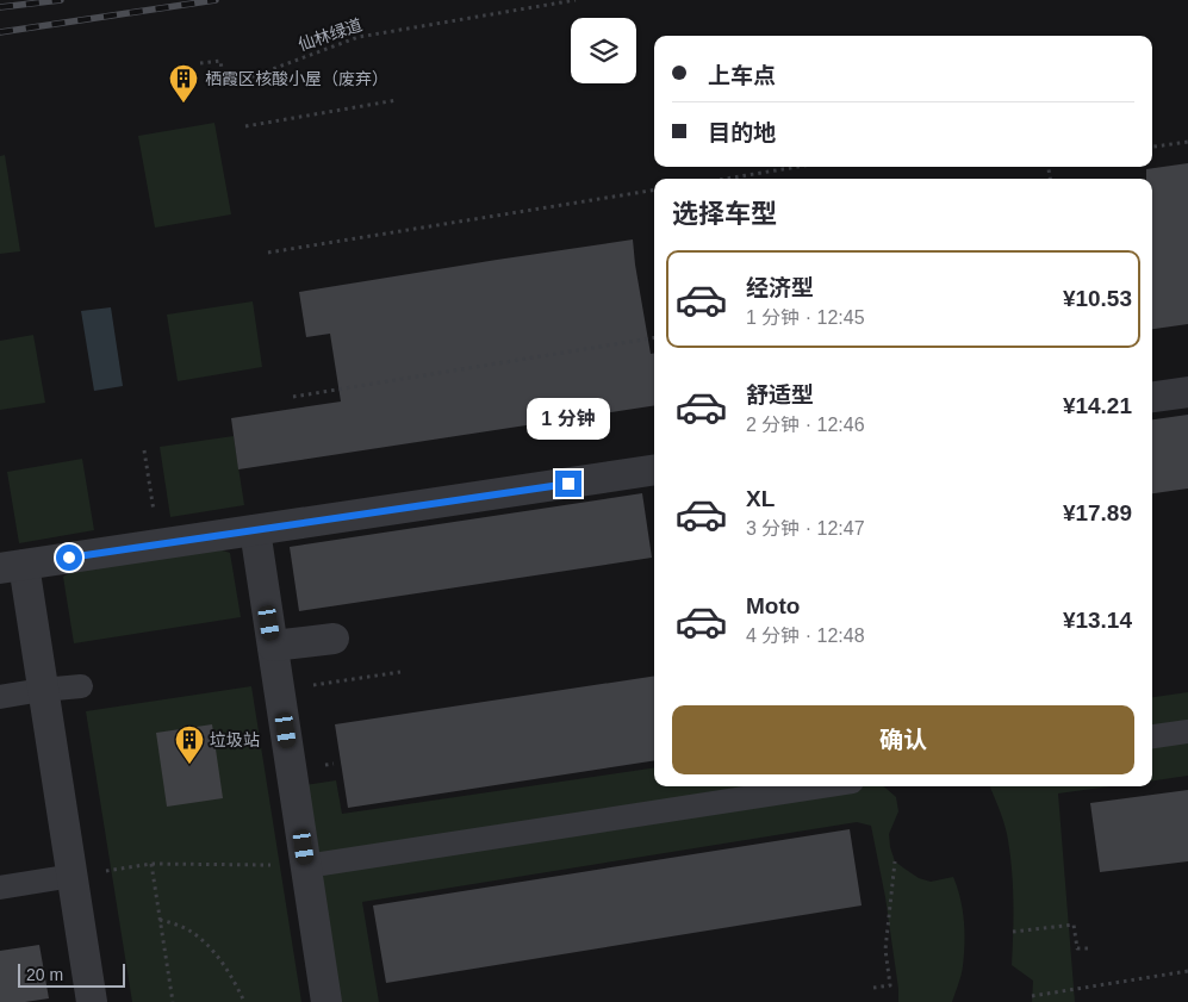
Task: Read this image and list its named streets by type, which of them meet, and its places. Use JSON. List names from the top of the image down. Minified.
{"streets":{"path":["仙林绿道"]},"places":{"building":["栖霞区核酸小屋（废弃）","垃圾站"]},"scale_bar":"20 m","page":{"banner":["上车点","目的地"],"heading":"选择车型","list":[{"name":"经济型","note":"1 分钟 · 12:45","value":"¥10.53"},{"name":"舒适型","note":"2 分钟 · 12:46","value":"¥14.21"},{"name":"XL","note":"3 分钟 · 12:47","value":"¥17.89"},{"name":"Moto","note":"4 分钟 · 12:48","value":"¥13.14"}],"bubble":"1 分钟","buttons":"确认","scale":"20 m"}}
